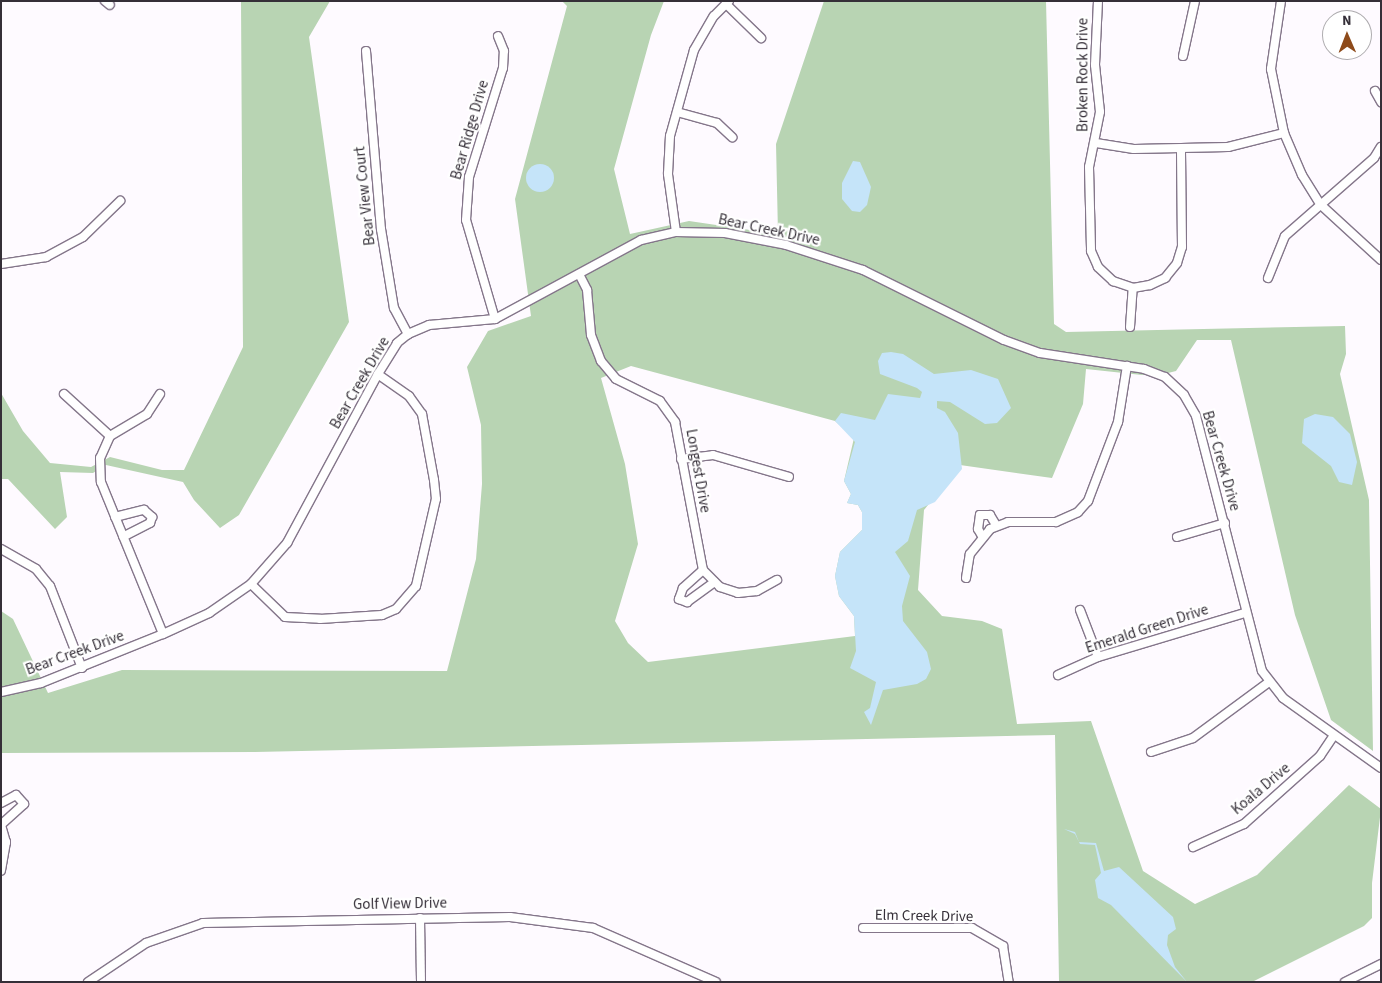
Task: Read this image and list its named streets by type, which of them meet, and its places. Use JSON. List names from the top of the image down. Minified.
{"streets":{"street":["Broken Rock Drive","Bear Ridge Drive","Bear View Court","Bear Creek Drive","Longest Drive","Emerald Green Drive","Koala Drive","Golf View Drive","Elm Creek Drive"]},"crossings":[["Bear Ridge Drive","Bear Creek Drive"],["Bear View Court","Bear Creek Drive"],["Bear Creek Drive","Longest Drive"],["Bear Creek Drive","Emerald Green Drive"],["Bear Creek Drive","Koala Drive"]],"north":"top"}
